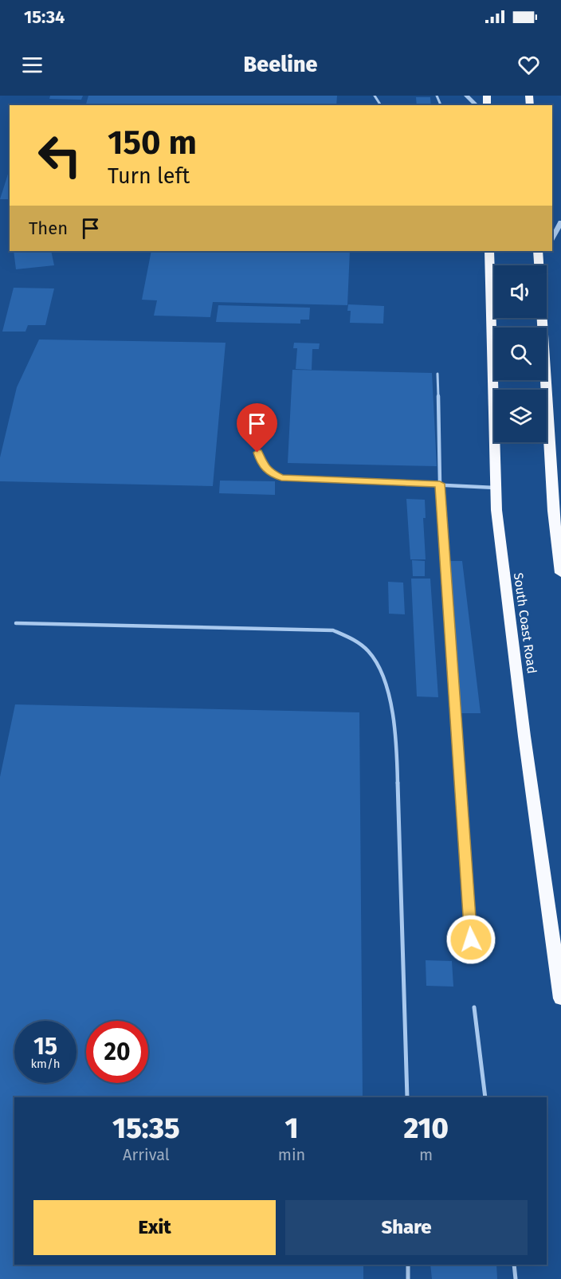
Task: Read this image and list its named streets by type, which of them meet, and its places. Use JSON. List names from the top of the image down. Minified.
{"streets":{"highway":["South Coast Road"]},"page":{"status":"15:34","header":"Beeline","turn":["150 m","Turn left"],"then":"Then","speed":"15 km/h","limit":"20","eta":["15:35","Arrival","1","min","210","m"],"buttons":["Exit","Share"]}}
